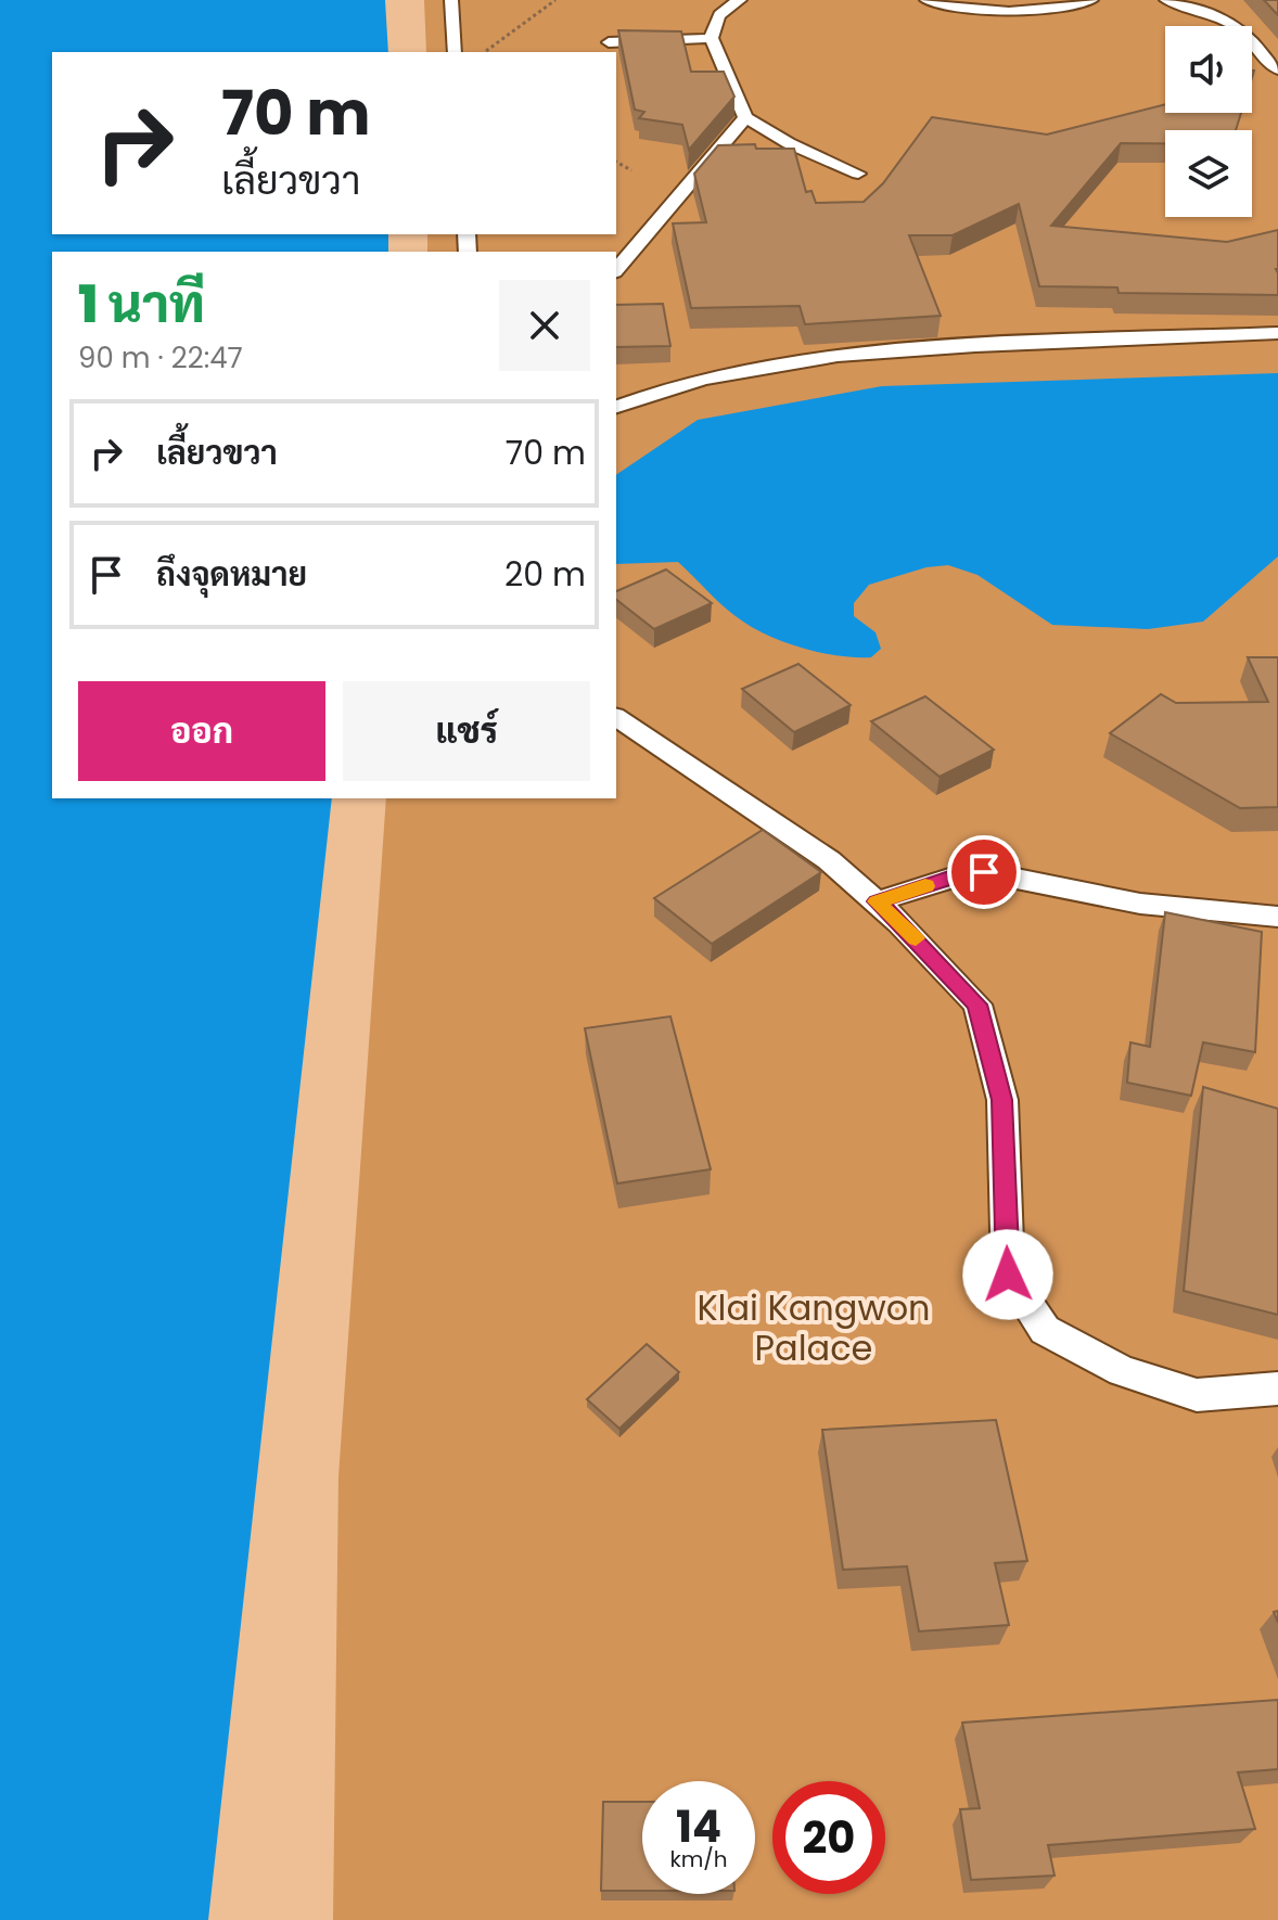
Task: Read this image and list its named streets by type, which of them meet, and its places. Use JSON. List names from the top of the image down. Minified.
{"parks":["Klai Kangwon Palace"],"page":{"turn":["70 m","เลี้ยวขวา"],"heading":["1 นาที","90 m · 22:47"],"list":[{"name":"เลี้ยวขวา","value":"70 m"},{"name":"ถึงจุดหมาย","value":"20 m"}],"buttons":["ออก","แชร์"],"speed":"14 km/h","limit":"20"}}
